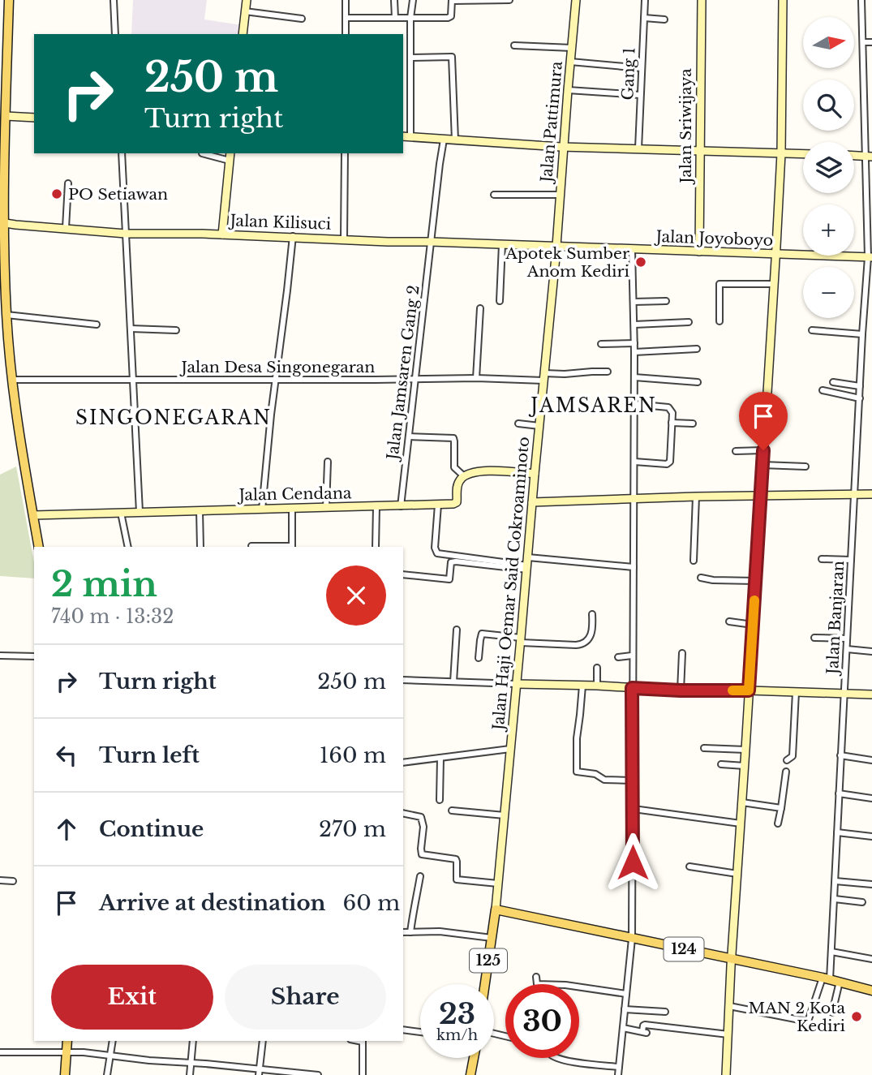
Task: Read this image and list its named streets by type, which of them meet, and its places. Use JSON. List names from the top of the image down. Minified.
{"streets":{"main road":["124","125"],"street":["Gang 1","Jalan Pattimura","Jalan Sriwijaya","Jalan Kilisuci","Jalan Joyoboyo","Jalan Desa Singonegaran","Jalan Jamsaren Gang 2","Jalan Cendana","Jalan Haji Oemar Said Cokroaminoto","Jalan Banjaran"]},"crossings":[["Jalan Pattimura","Jalan Kilisuci"],["Jalan Pattimura","Jalan Joyoboyo"],["Jalan Pattimura","Jalan Haji Oemar Said Cokroaminoto"],["Jalan Sriwijaya","Jalan Joyoboyo"],["Jalan Kilisuci","Jalan Joyoboyo"],["Jalan Kilisuci","Jalan Jamsaren Gang 2"],["Jalan Kilisuci","Jalan Haji Oemar Said Cokroaminoto"],["Jalan Joyoboyo","Jalan Haji Oemar Said Cokroaminoto"],["Jalan Joyoboyo","Jalan Banjaran"],["Jalan Desa Singonegaran","Jalan Jamsaren Gang 2"],["Jalan Desa Singonegaran","Jalan Haji Oemar Said Cokroaminoto"],["Jalan Jamsaren Gang 2","Jalan Cendana"],["Jalan Haji Oemar Said Cokroaminoto","124"],["Jalan Haji Oemar Said Cokroaminoto","125"],["Jalan Banjaran","124"],["124","125"]],"districts":["JAMSAREN","SINGONEGARAN"],"places":["PO Setiawan","Apotek Sumber Anom Kediri","MAN 2 Kota Kediri"],"north":"right","page":{"map_buttons":["+","−"],"turn":["250 m","Turn right"],"heading":["2 min","740 m · 13:32"],"list":[{"name":"Turn right","value":"250 m"},{"name":"Turn left","value":"160 m"},{"name":"Continue","value":"270 m"},{"name":"Arrive at destination","value":"60 m"}],"buttons":["Exit","Share"],"speed":"23 km/h","limit":"30"}}
